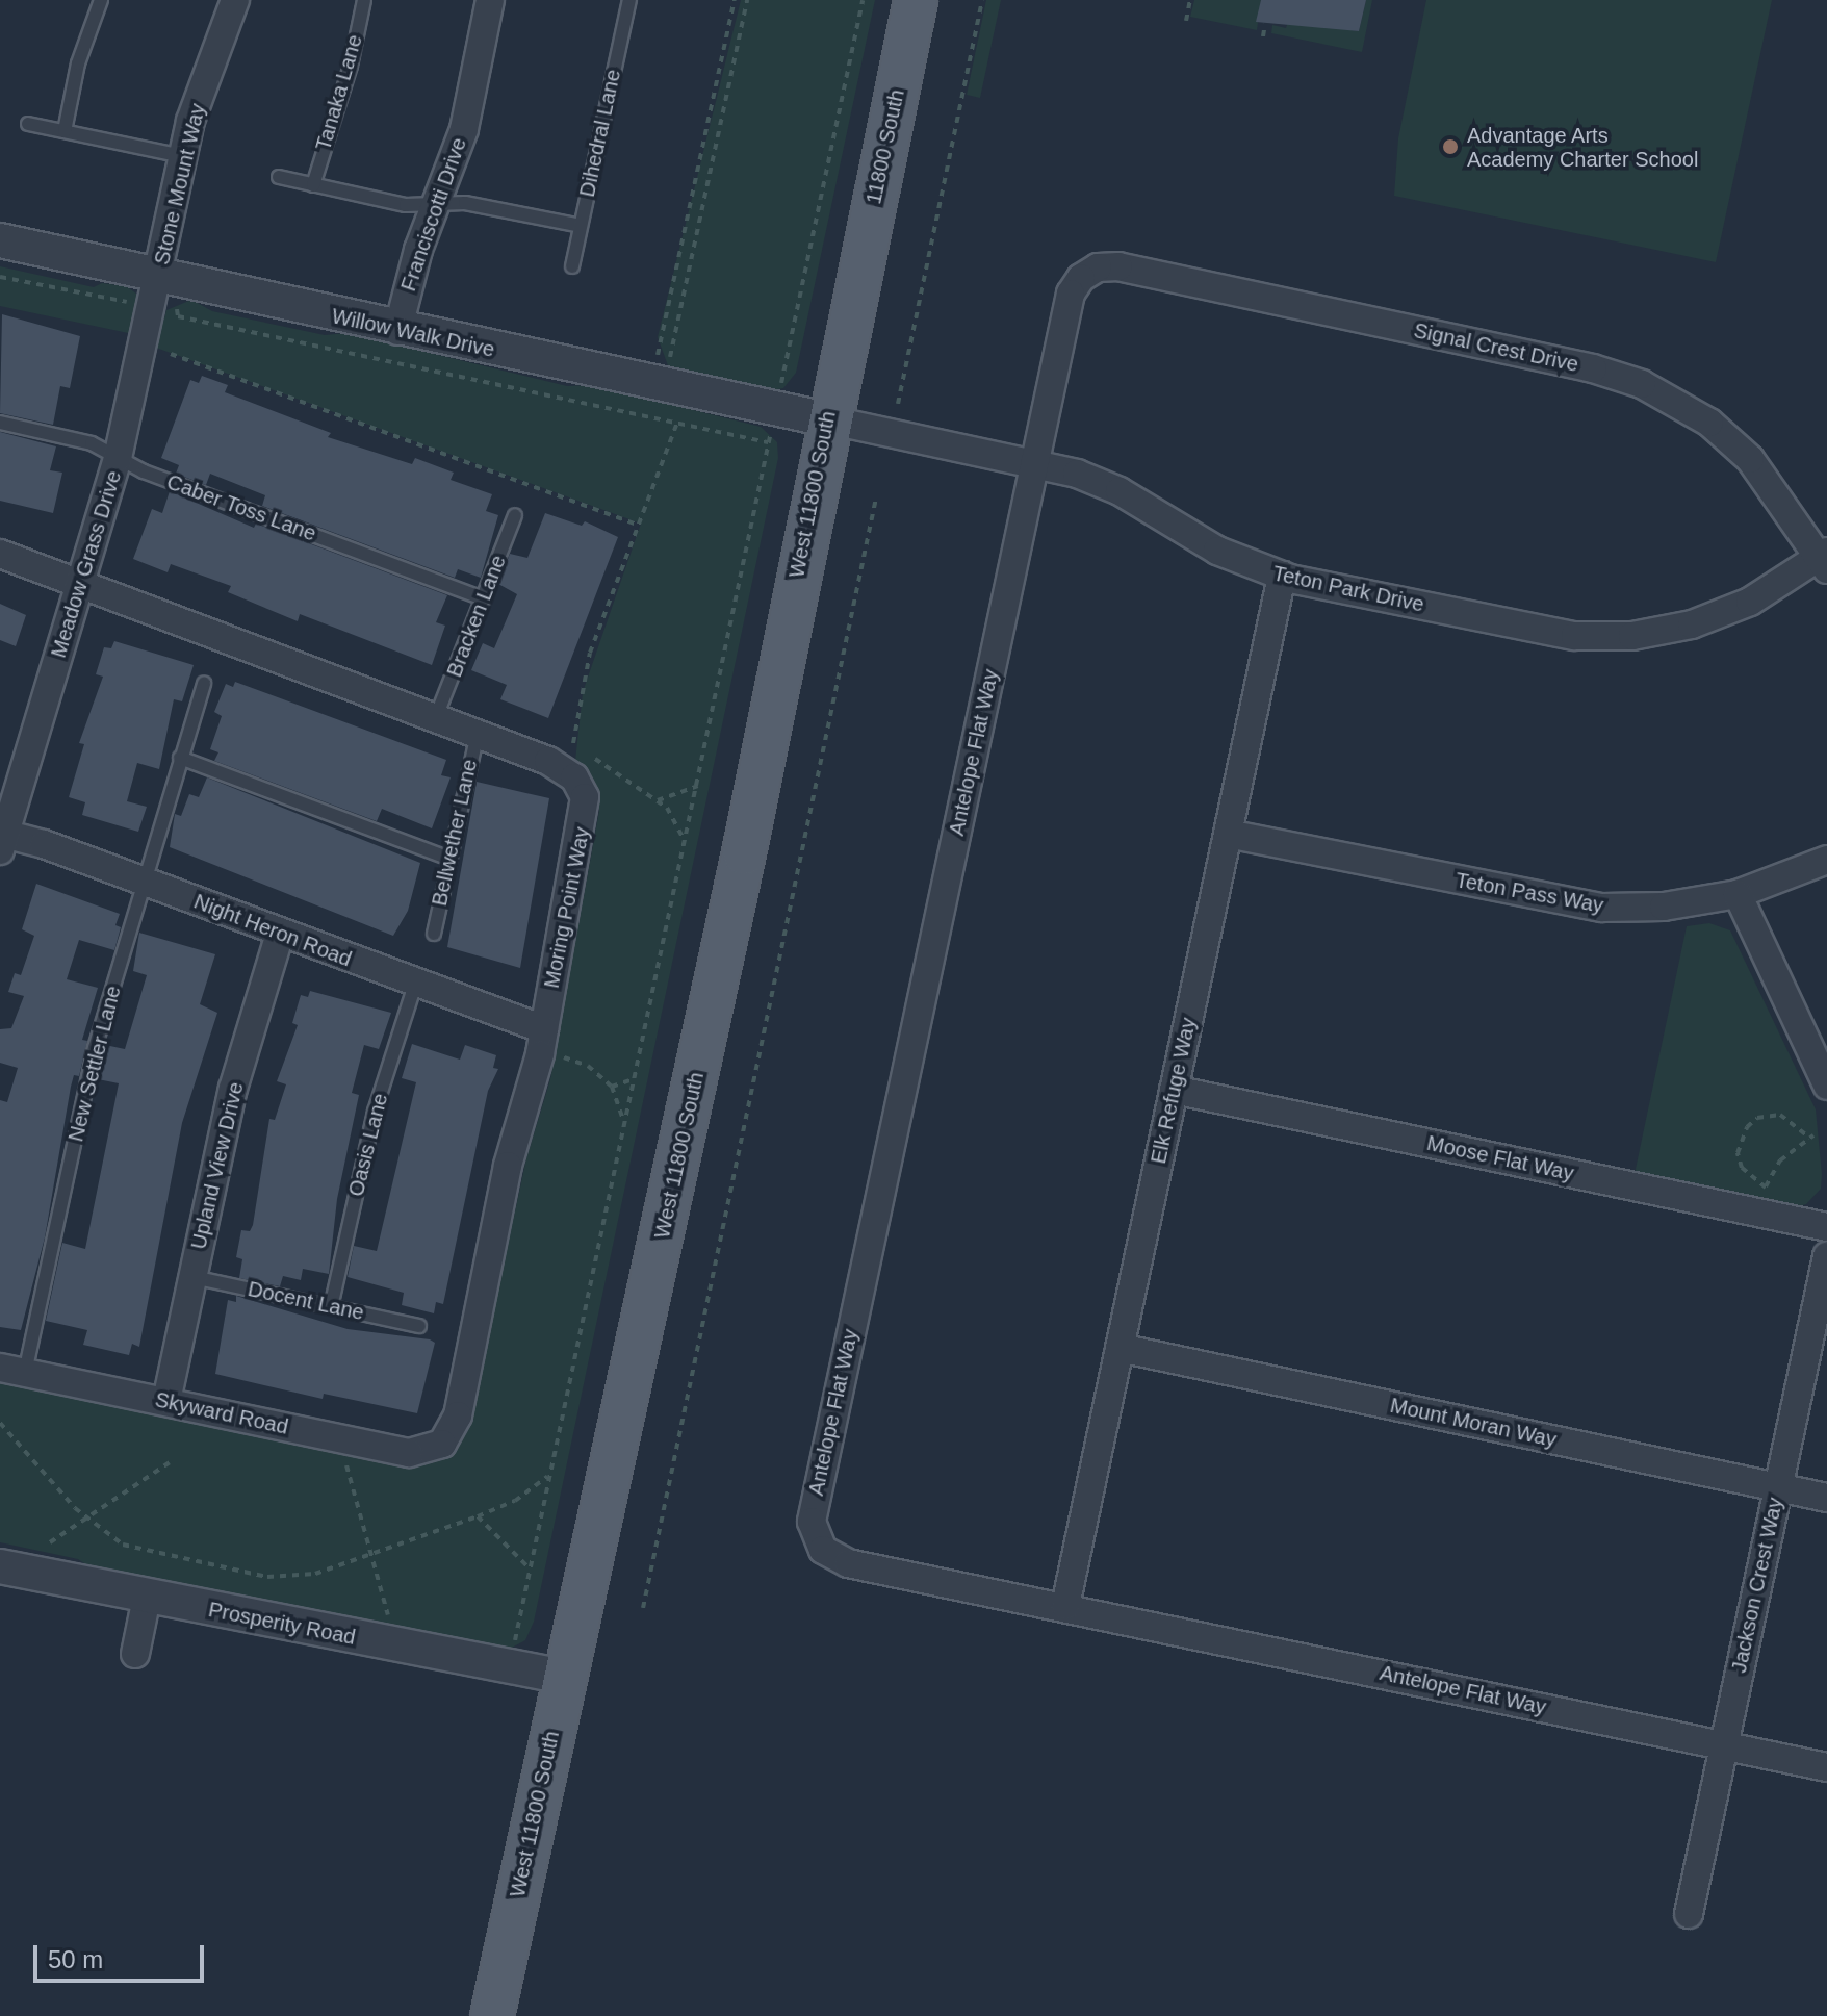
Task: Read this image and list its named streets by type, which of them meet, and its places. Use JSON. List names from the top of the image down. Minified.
{"streets":{"main road":["11800 South","West 11800 South"],"street":["Stone Mount Way","Franciscotti Drive","Willow Walk Drive","Signal Crest Drive","Meadow Grass Drive","Teton Park Drive","Antelope Flat Way","Teton Pass Way","Moring Point Way","Night Heron Road","Elk Refuge Way","Moose Flat Way","Upland View Drive","Skyward Road","Mount Moran Way","Jackson Crest Way","Prosperity Road"],"lane":["Tanaka Lane","Dihedral Lane","Caber Toss Lane","Bracken Lane","Bellwether Lane","New Settler Lane","Oasis Lane","Docent Lane"]},"crossings":[["11800 South","West 11800 South"],["Stone Mount Way","Willow Walk Drive"],["Stone Mount Way","Meadow Grass Drive"],["Franciscotti Drive","Willow Walk Drive"],["Willow Walk Drive","West 11800 South"],["Willow Walk Drive","Meadow Grass Drive"],["Willow Walk Drive","Teton Park Drive"],["Signal Crest Drive","Teton Park Drive"],["Signal Crest Drive","Antelope Flat Way"],["West 11800 South","Teton Park Drive"],["West 11800 South","Prosperity Road"],["Caber Toss Lane","Meadow Grass Drive"],["Caber Toss Lane","Bracken Lane"],["Meadow Grass Drive","Moring Point Way"],["Meadow Grass Drive","Night Heron Road"],["Teton Park Drive","Antelope Flat Way"],["Teton Park Drive","Elk Refuge Way"],["Bracken Lane","Moring Point Way"],["Antelope Flat Way","Elk Refuge Way"],["Antelope Flat Way","Jackson Crest Way"],["Bellwether Lane","Moring Point Way"],["Teton Pass Way","Elk Refuge Way"],["Moring Point Way","Night Heron Road"],["Moring Point Way","Skyward Road"],["Night Heron Road","New Settler Lane"],["Night Heron Road","Oasis Lane"],["Night Heron Road","Upland View Drive"],["New Settler Lane","Skyward Road"],["Elk Refuge Way","Moose Flat Way"],["Elk Refuge Way","Mount Moran Way"],["Oasis Lane","Docent Lane"],["Upland View Drive","Docent Lane"],["Upland View Drive","Skyward Road"],["Mount Moran Way","Jackson Crest Way"]],"places":["Advantage Arts Academy Charter School"],"scale_bar":"50 m"}
